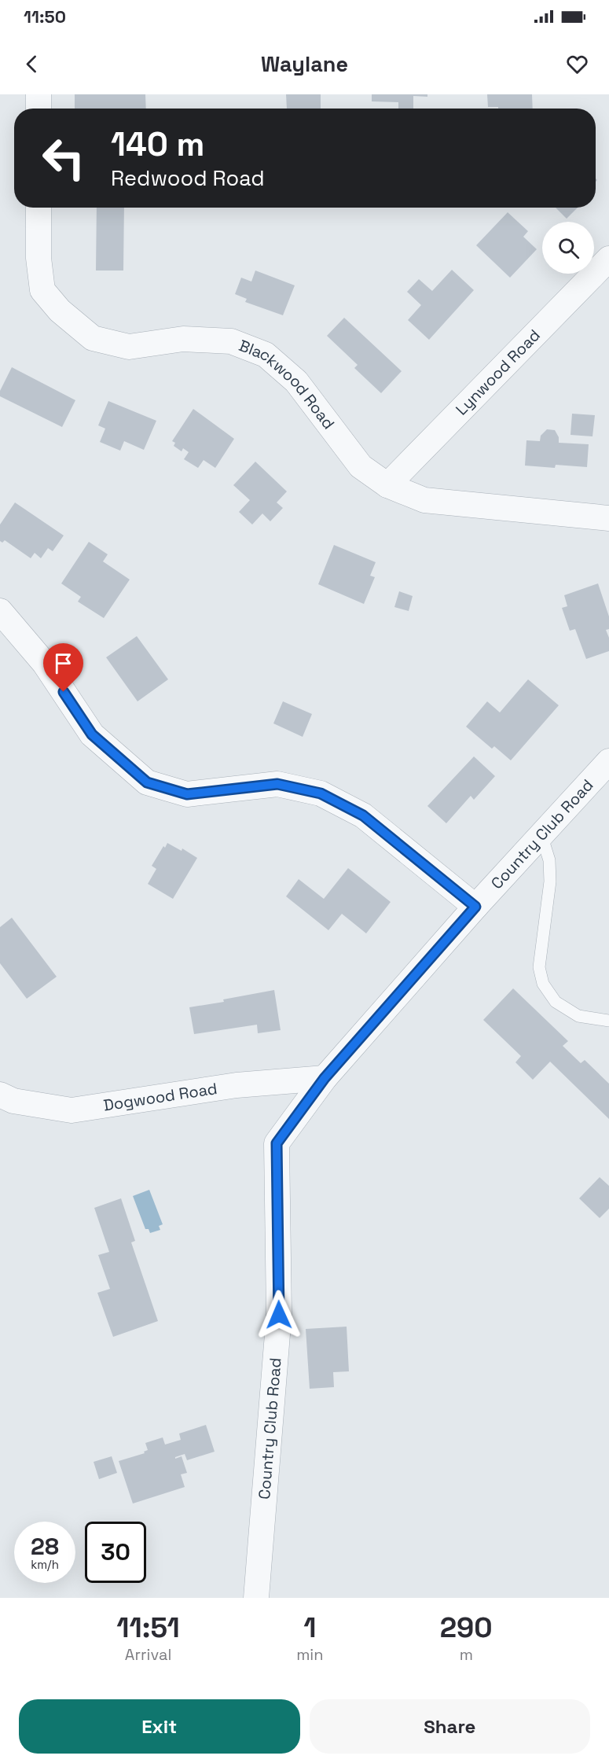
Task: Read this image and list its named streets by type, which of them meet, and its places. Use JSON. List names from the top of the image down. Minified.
{"streets":{"street":["Lynwood Road","Blackwood Road","Country Club Road","Dogwood Road"]},"crossings":[["Lynwood Road","Blackwood Road"],["Country Club Road","Dogwood Road"]],"page":{"status":"11:50","header":"Waylane","turn":["140 m","Redwood Road"],"speed":"28 km/h","limit":"30","eta":["11:51","Arrival","1","min","290","m"],"buttons":["Exit","Share"]}}
